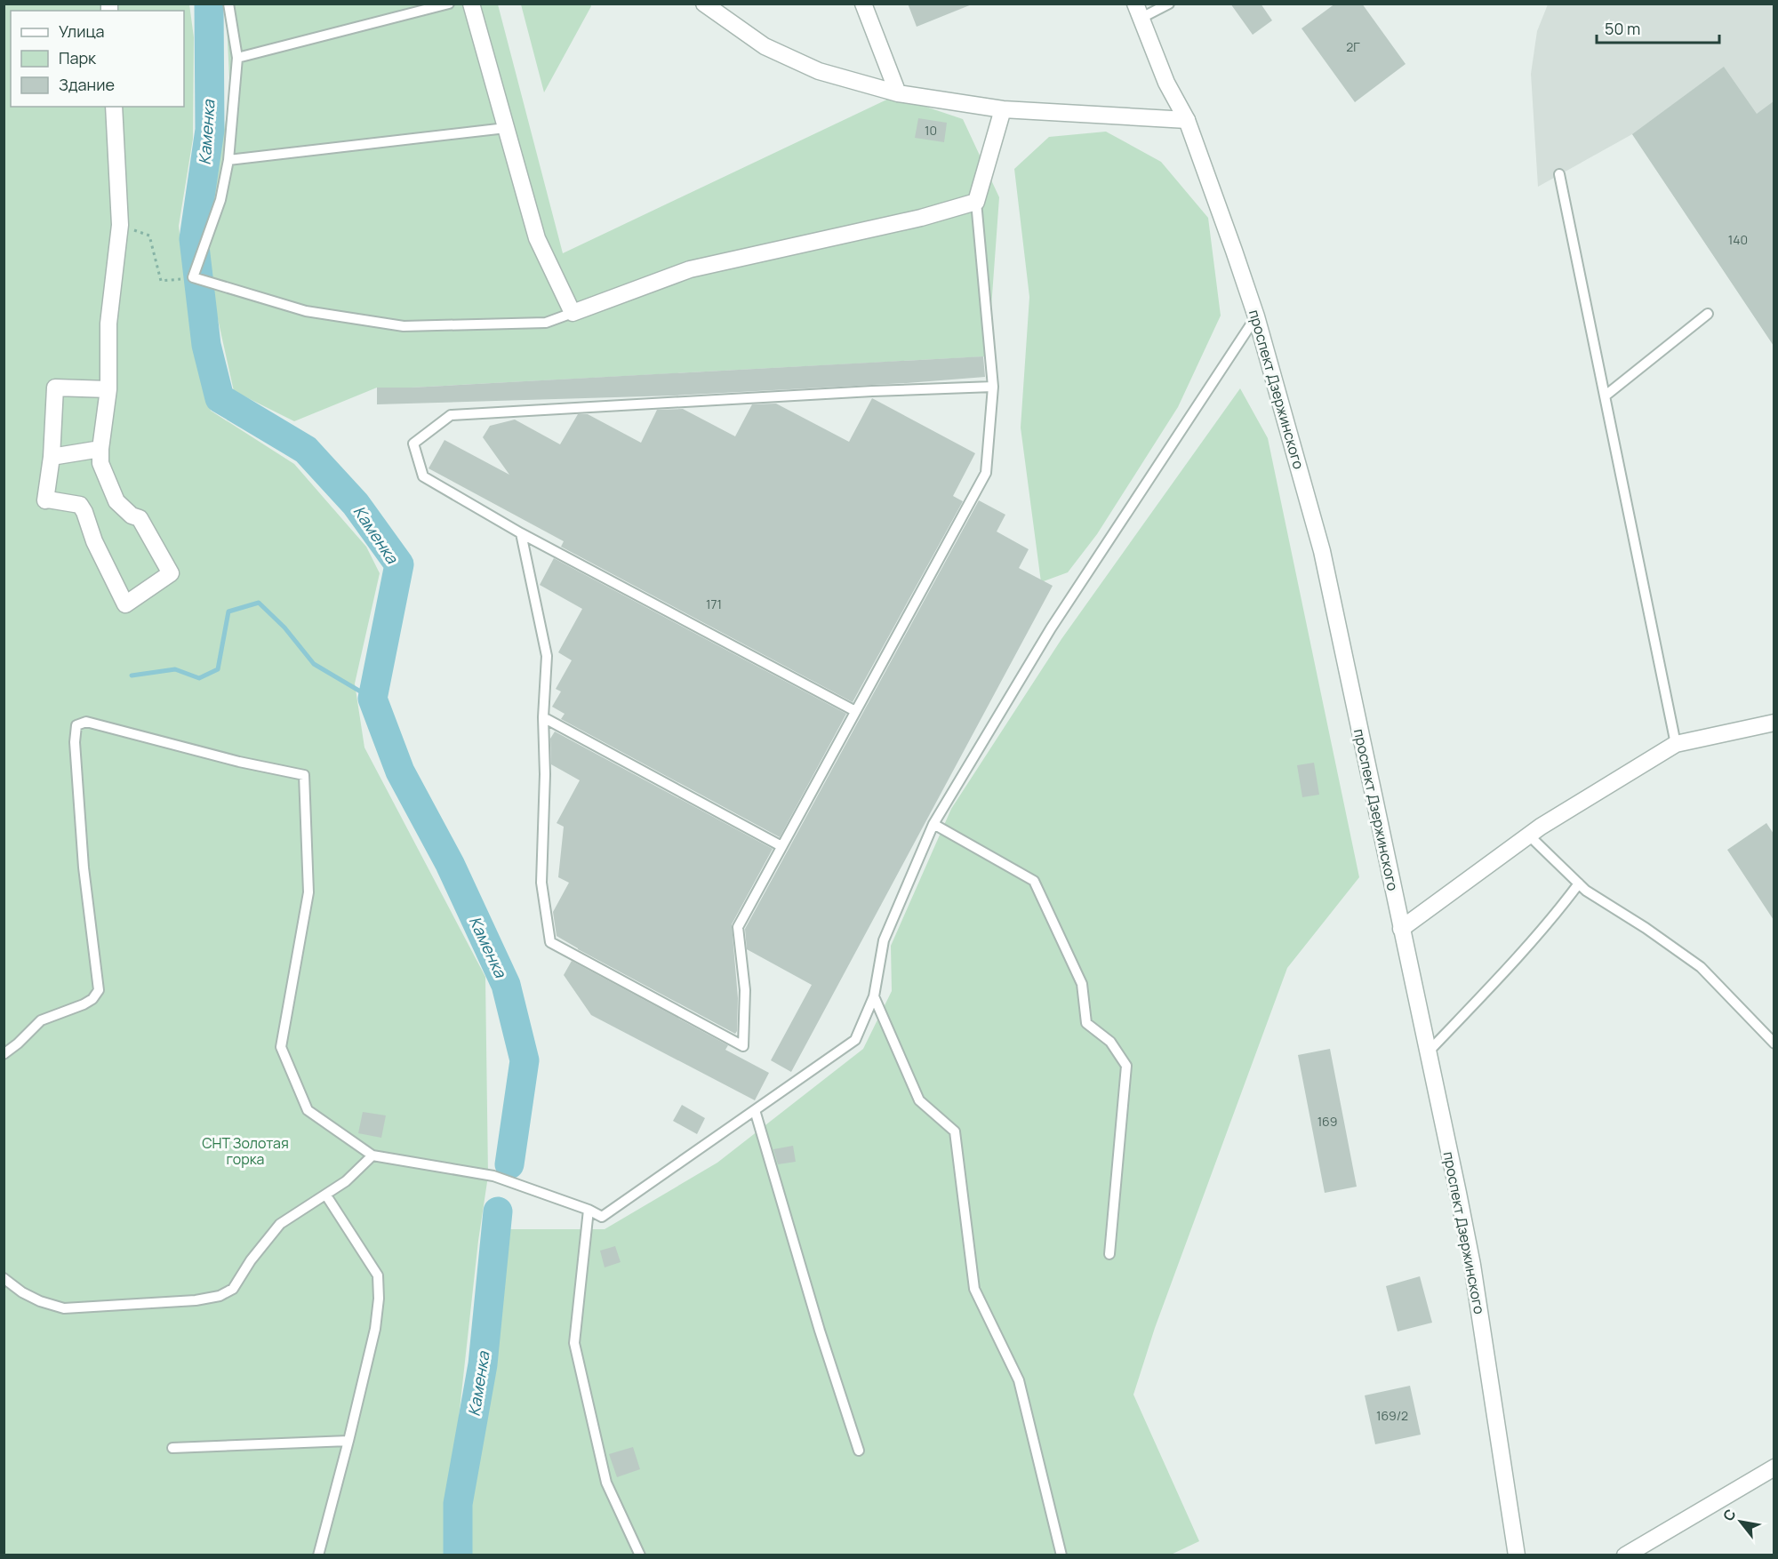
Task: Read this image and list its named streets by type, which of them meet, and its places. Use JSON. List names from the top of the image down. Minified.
{"streets":{"street":["проспект Дзержинского"]},"water":["Каменка"],"parks":["СНТ Золотая горка"],"house_numbers":["2Г","10","140","171","169","169/2"],"legend":["Улица","Парк","Здание"],"scale_bar":"50 m","north":"top left"}
